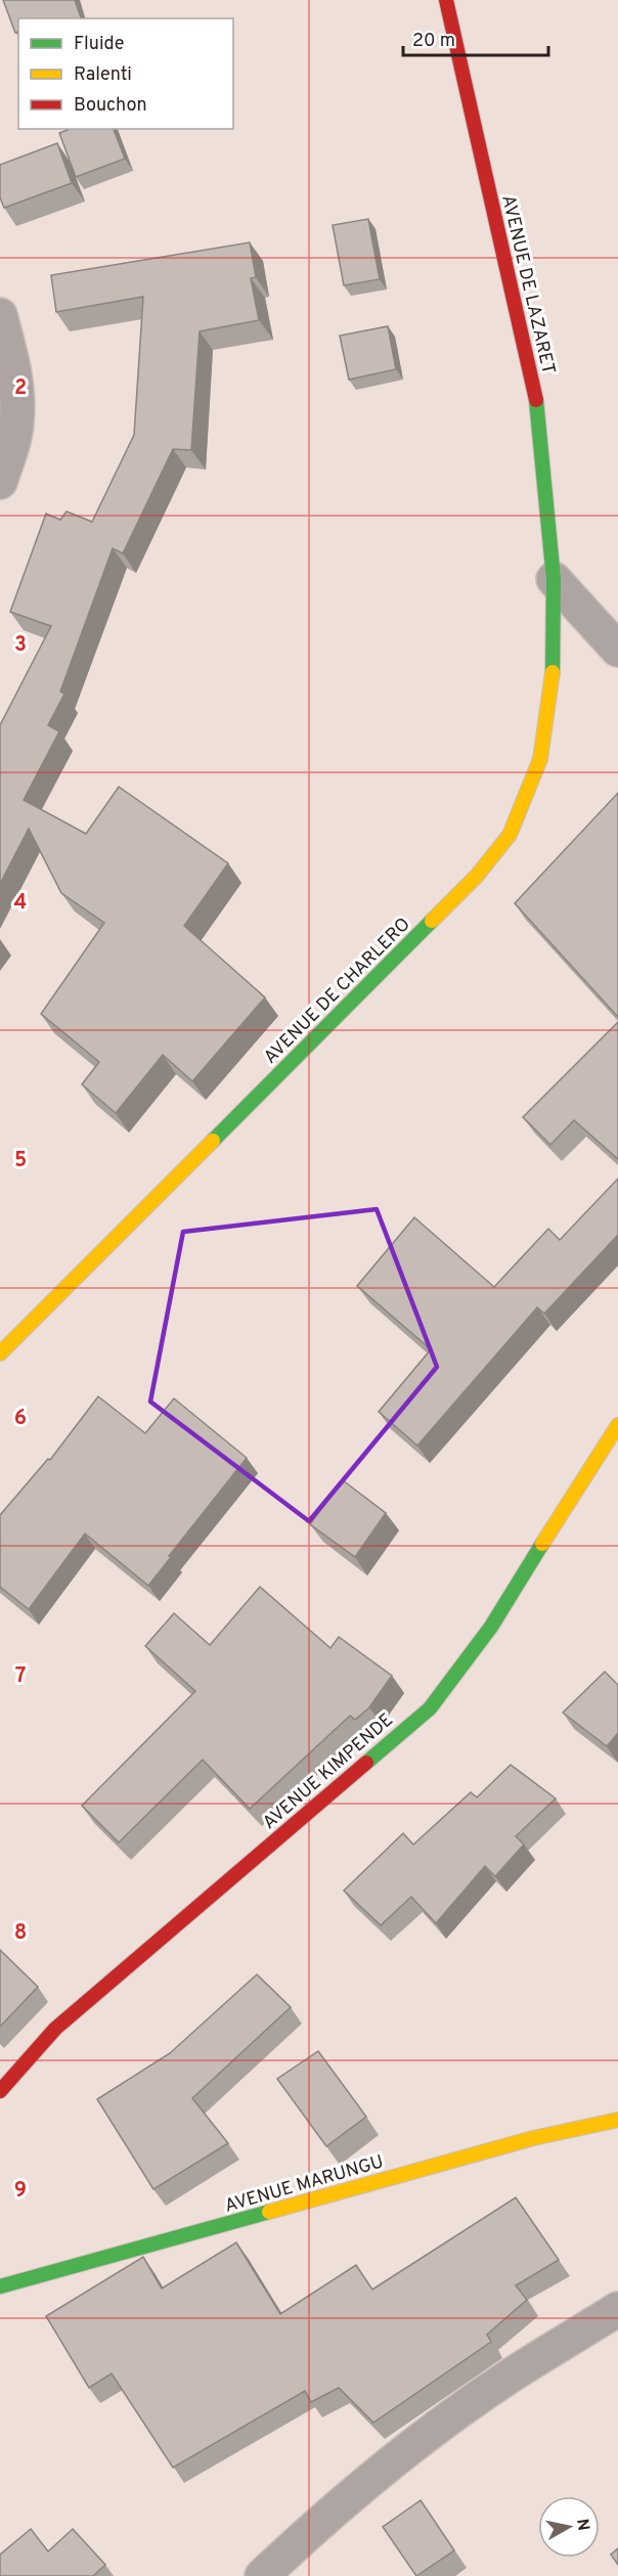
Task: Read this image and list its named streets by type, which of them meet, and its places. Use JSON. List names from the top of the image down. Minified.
{"streets":{"street":["AVENUE DE LAZARET","AVENUE DE CHARLERO","AVENUE KIMPENDE","AVENUE MARUNGU"]},"crossings":[["AVENUE DE LAZARET","AVENUE DE CHARLERO"]],"legend":["Fluide","Ralenti","Bouchon"],"scale_bar":"20 m","north":"right","grid":{"rows":["2","3","4","5","6","7","8","9"]}}
